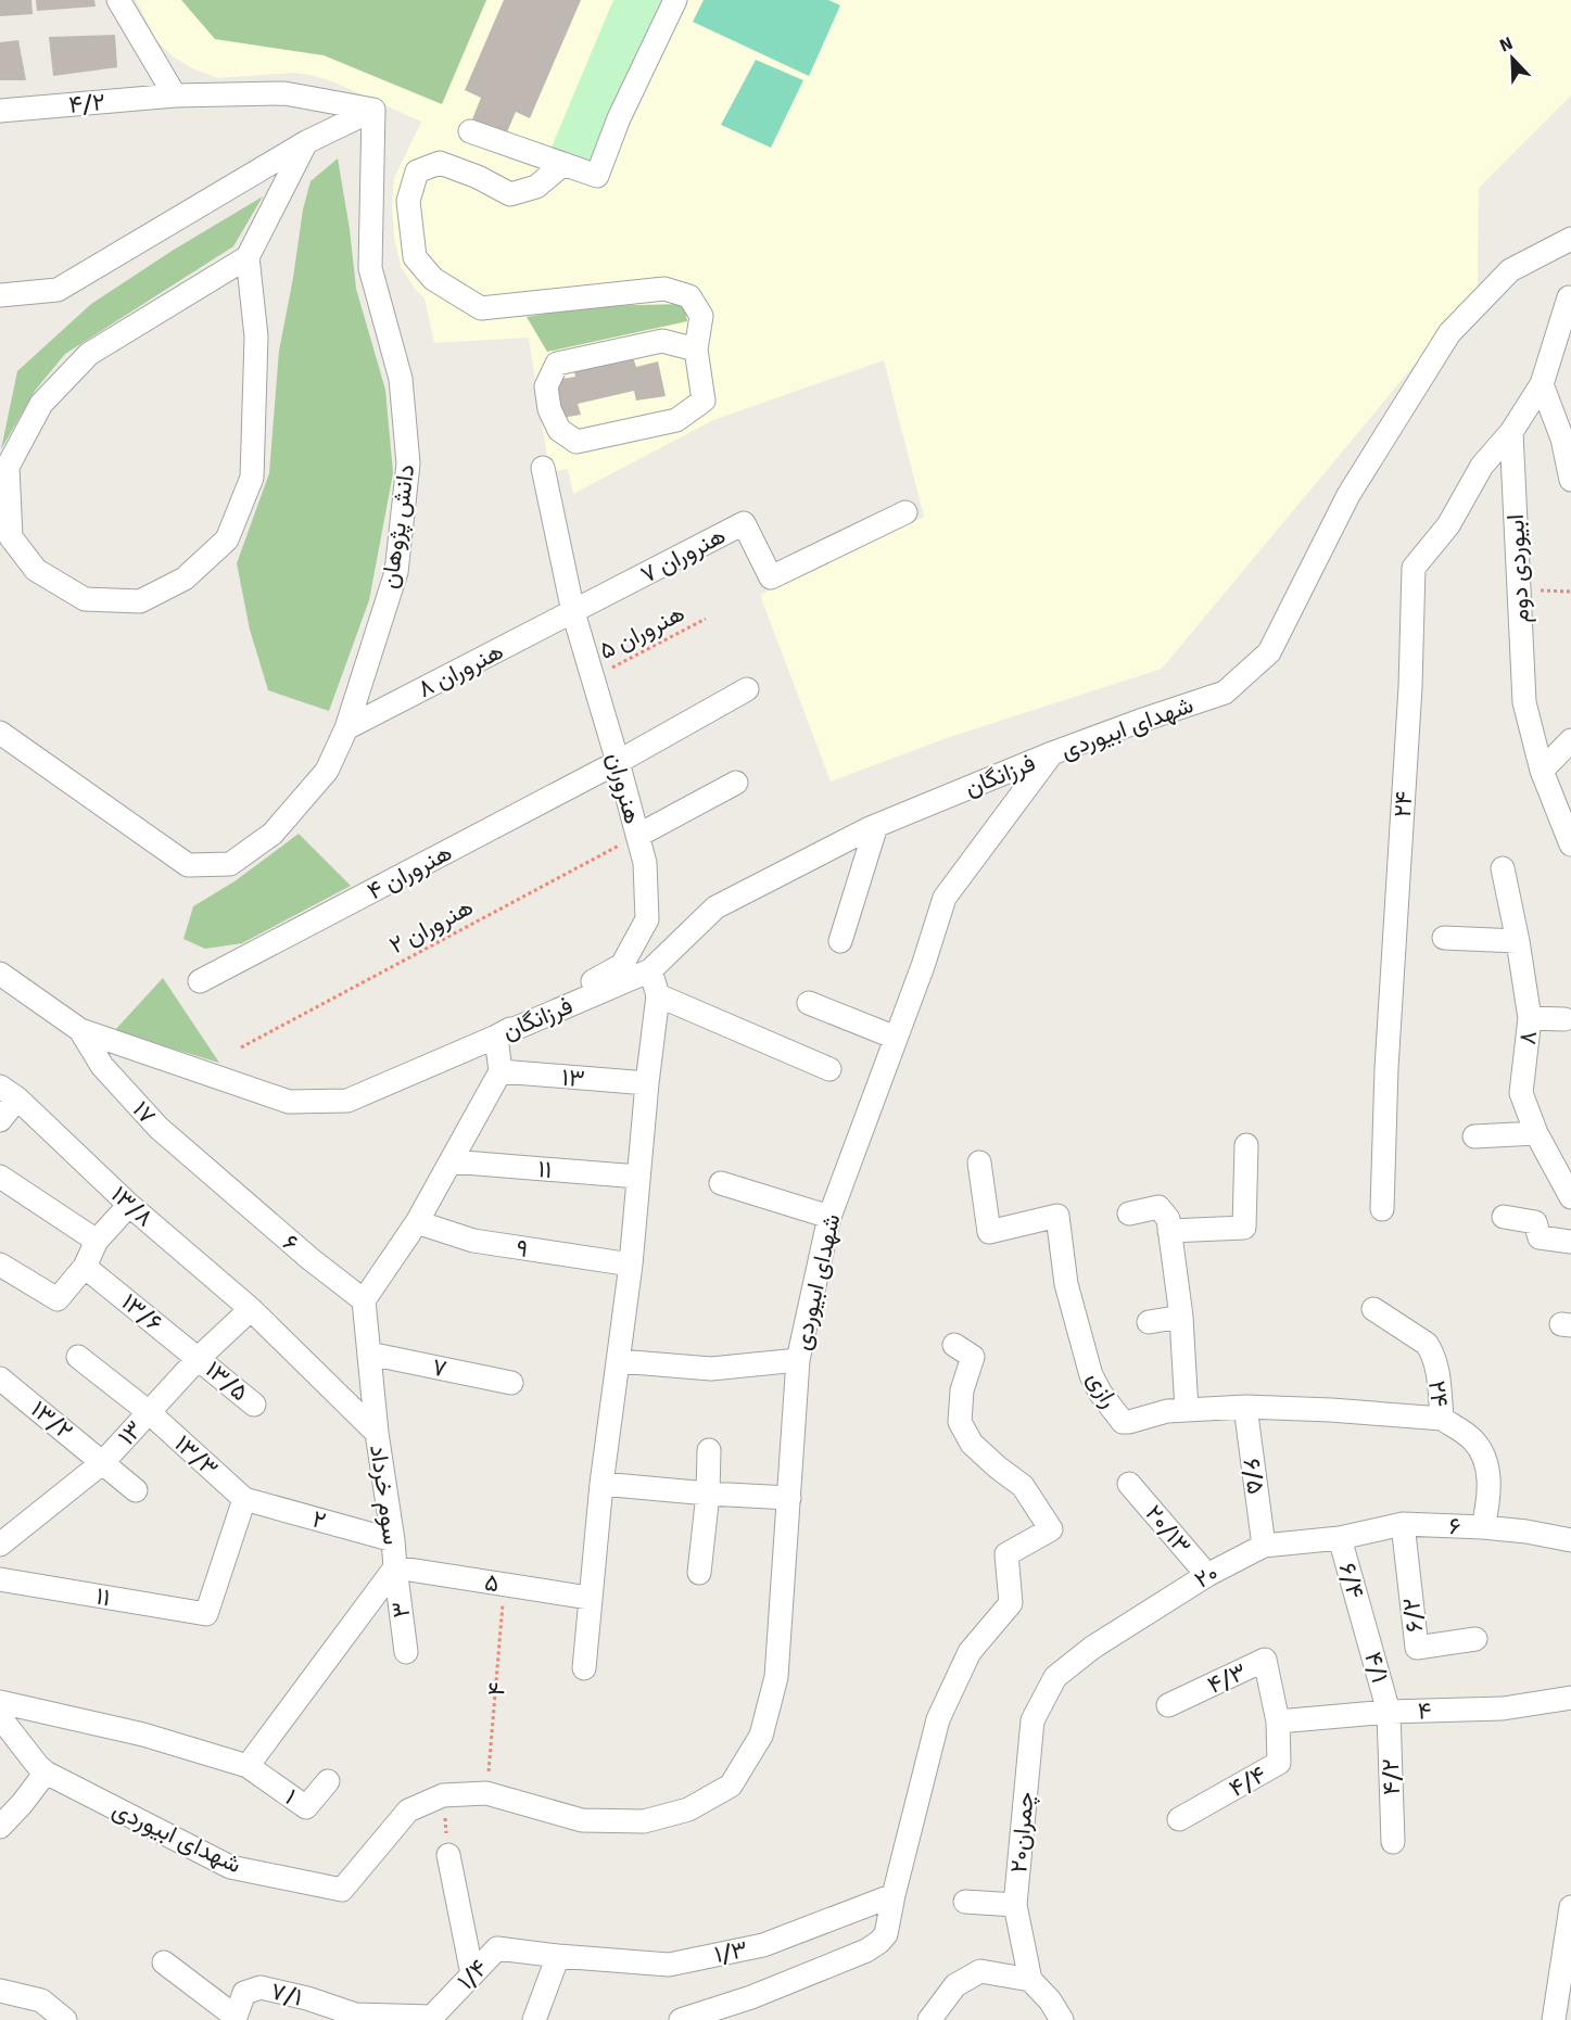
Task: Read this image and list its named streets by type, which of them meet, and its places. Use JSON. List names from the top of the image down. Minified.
{"streets":{"street":["۴/۲","دانش پژوهان","هنروران ۷","ابیوردی دوم","هنروران ۸","شهدای ابیوردی","فرزانگان","هنروران","۲۴","هنروران ۴","۸","۱۳","۱۷","۱۱","۱۳/۸","۶","۹","۱۳/۶","۷","۱۳/۵","رازی","۱۳/۲","۱۳/۳","۶/۵","سوم خرداد","۲","۲۰/۱۳","۲۰","۶/۴","۵","۳","۶/۲","۴/۱","۴/۳","۴","۴/۴","۱","چمران۲۰","۱/۳","۱/۴","۷/۱"],"path":["هنروران ۵","هنروران ۲"]},"crossings":[["۴/۲","۴/۱"],["۴/۲","۴"],["دانش پژوهان","هنروران ۸"],["هنروران ۷","هنروران ۸"],["هنروران ۷","هنروران"],["ابیوردی دوم","۲۴"],["هنروران ۵","هنروران"],["هنروران ۸","هنروران"],["شهدای ابیوردی","فرزانگان"],["شهدای ابیوردی","۴"],["فرزانگان","هنروران"],["فرزانگان","۱۷"],["هنروران","هنروران ۴"],["هنروران","هنروران ۲"],["۲۴","۶"],["۲۴","رازی"],["۱۳","۱۳/۸"],["۱۳","۱۳/۶"],["۱۳","۱۳/۵"],["۱۳","۱۳/۲"],["۱۳","۱۳/۳"],["۱۷","۶"],["۱۱","۱۳/۳"],["۱۱","۲"],["۶","سوم خرداد"],["۶","۲۰"],["۶","۶/۴"],["۶","۶/۲"],["۱۳/۶","۱۳/۵"],["۷","سوم خرداد"],["رازی","۶/۵"],["۱۳/۳","۲"],["۶/۵","۲۰"],["سوم خرداد","۲"],["سوم خرداد","۵"],["سوم خرداد","۳"],["سوم خرداد","۱"],["۲۰/۱۳","۲۰"],["۲۰","۶/۴"],["۲۰","چمران۲۰"],["۶/۴","۴/۱"],["۵","۳"],["۵","۴"],["۴/۱","۴"],["۴/۳","۴"],["۴/۳","۴/۴"],["۴","۴/۴"],["۱/۳","۱/۴"],["۱/۴","۷/۱"]],"north":"top left"}
